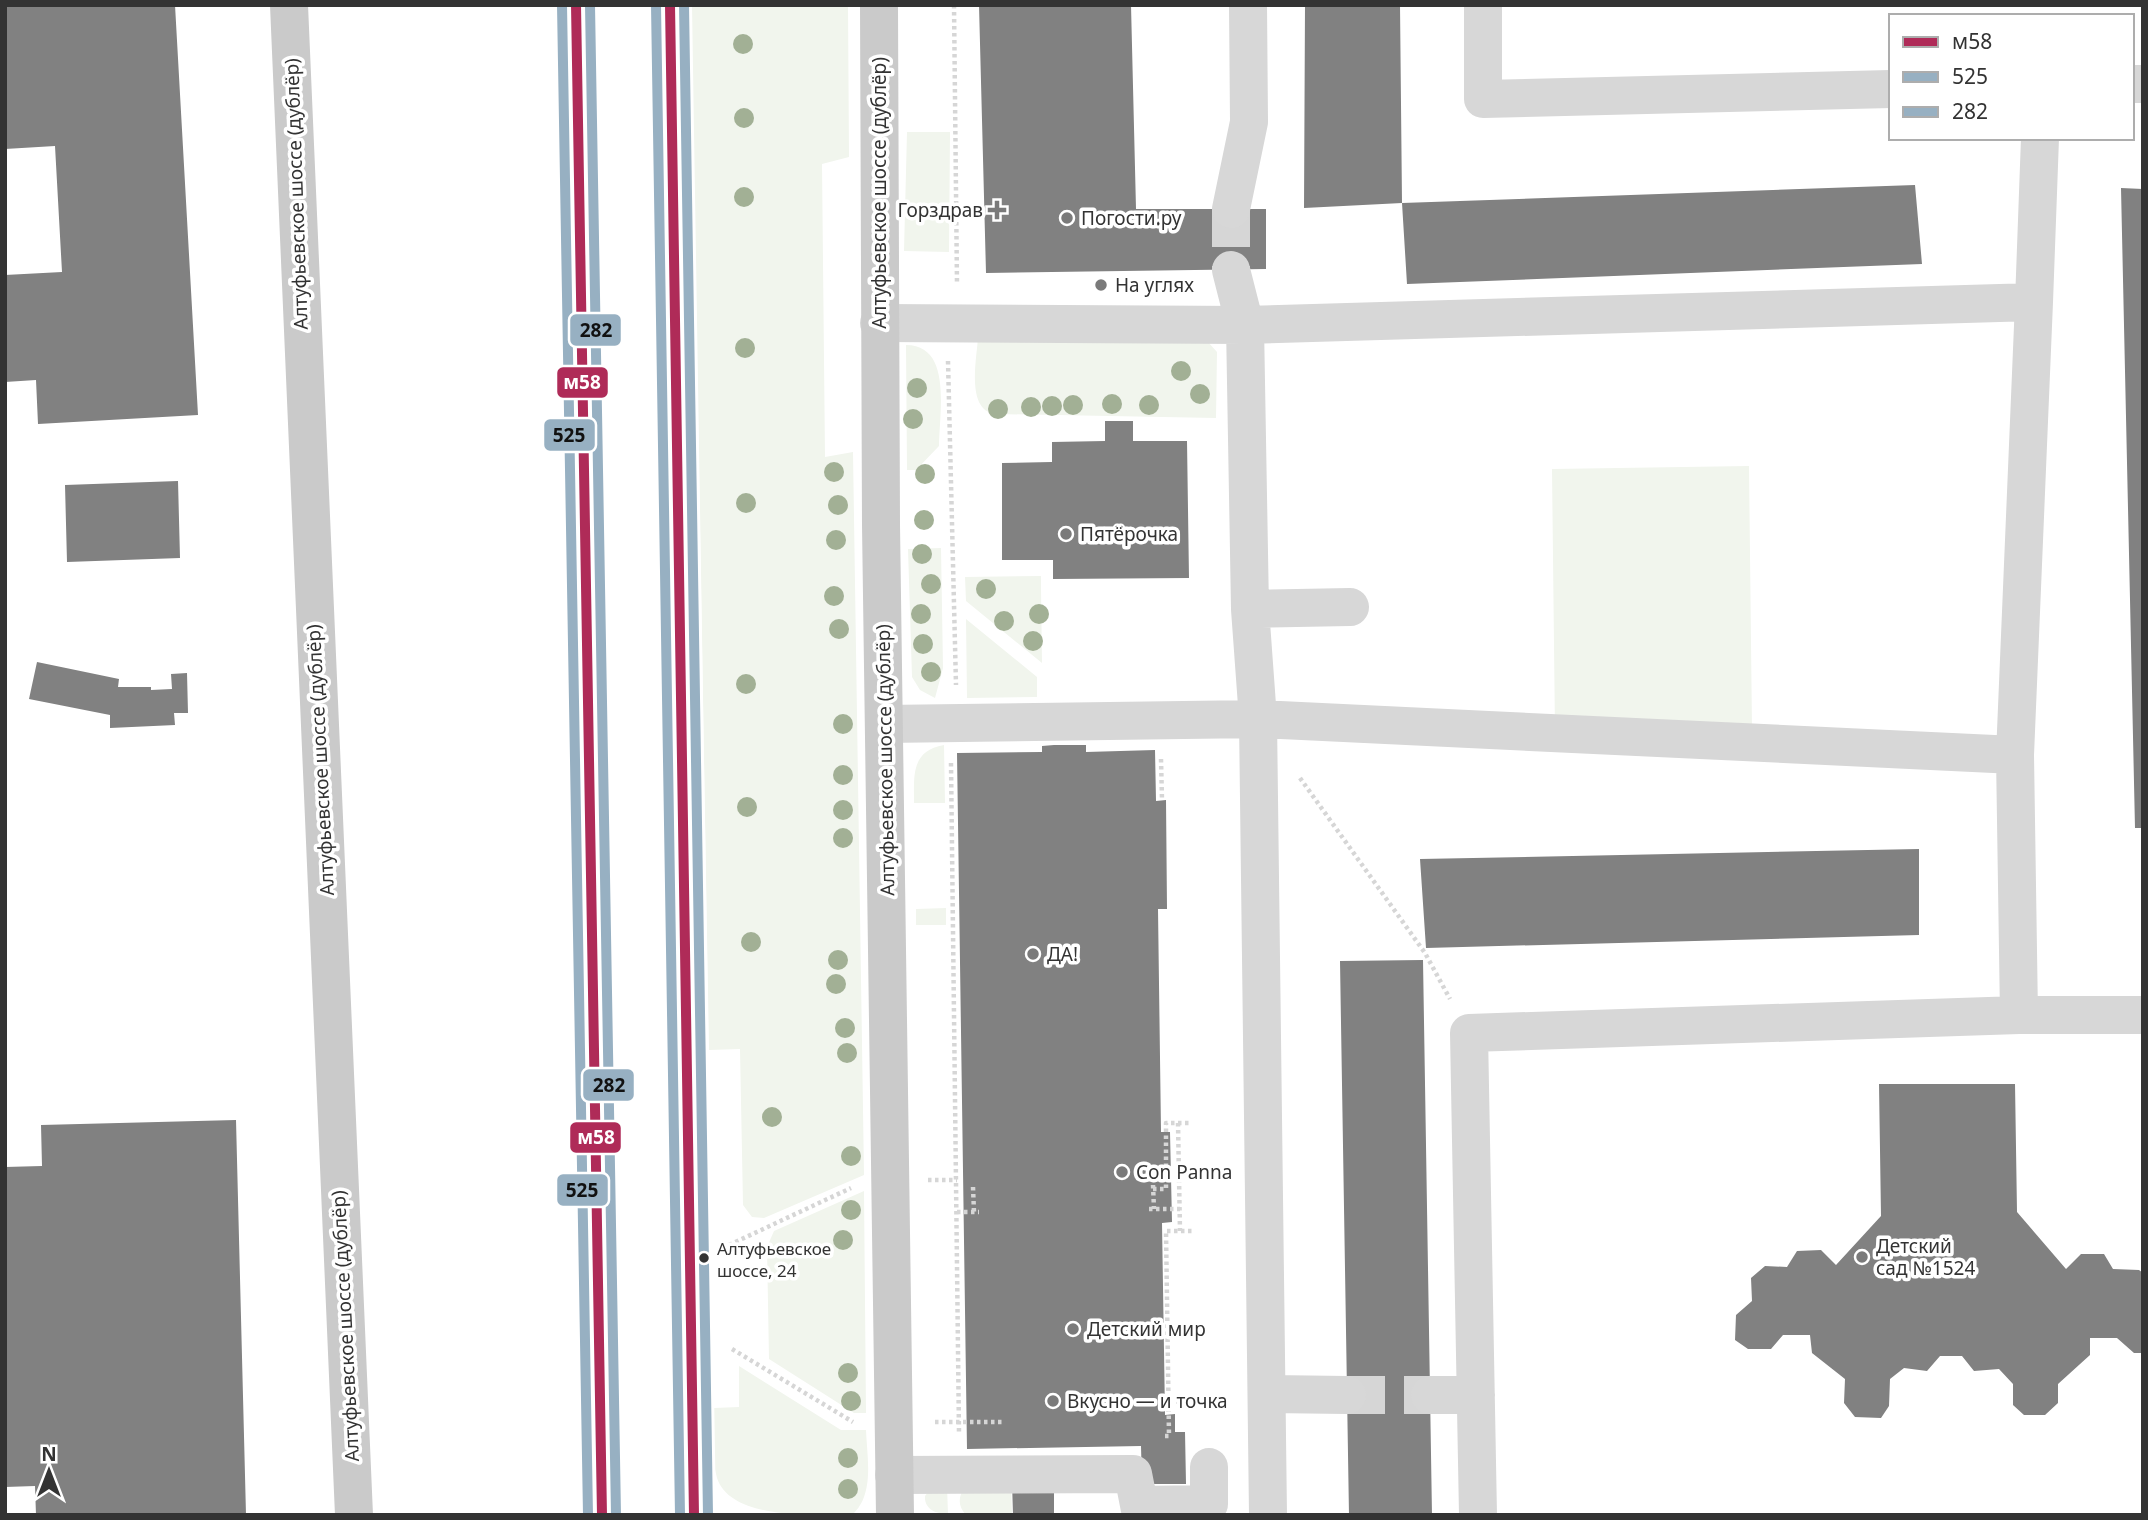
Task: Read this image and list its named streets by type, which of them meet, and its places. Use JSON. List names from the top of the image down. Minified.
{"streets":{"main road":["Алтуфьевское шоссе (дублёр)"]},"places":{"health":["Горздрав"],"other":["Погости.ру","На углях","Пятёрочка","ДА!","Con Panna","Детский сад №1524","Алтуфьевское шоссе, 24","Детский мир","Вкусно — и точка"]},"lines":["transit line м58","transit line 525","transit line 282"],"legend":["м58","525","282"],"north":"top"}
